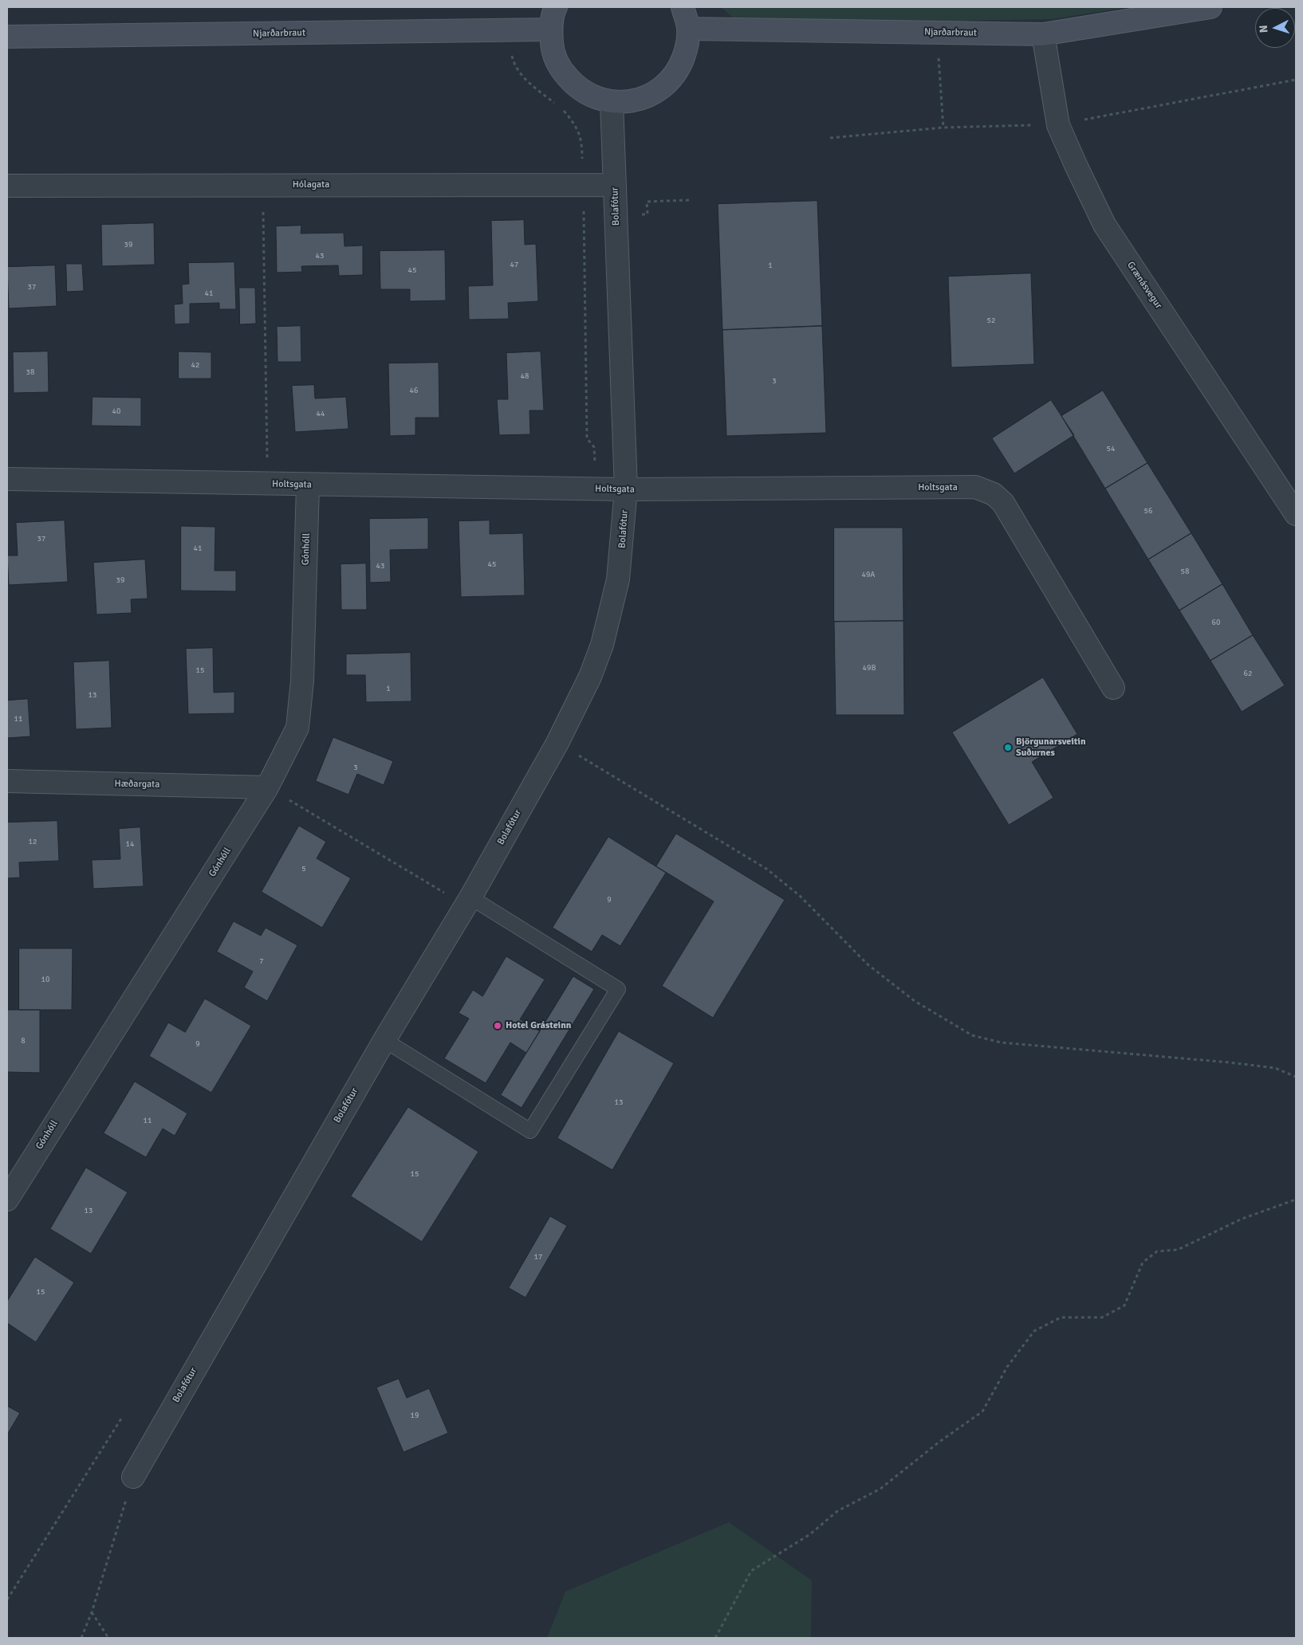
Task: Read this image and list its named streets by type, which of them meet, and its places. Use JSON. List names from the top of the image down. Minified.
{"streets":{"main road":["Njarðarbraut"],"street":["Hólagata","Bolafótur","Grænásvegur","Holtsgata","Gónhóll","Hæðargata"]},"crossings":[["Njarðarbraut","Grænásvegur"],["Hólagata","Bolafótur"],["Bolafótur","Holtsgata"],["Holtsgata","Gónhóll"],["Gónhóll","Hæðargata"]],"places":["Björgunarsveitin Suðurnes","Hotel Grásteinn"],"house_numbers":["39","43","47","1","45","37","41","52","42","38","48","3","46","40","44","54","56","37","41","45","43","58","49A","39","60","49B","15","62","1","13","11","3","12","14","5","9","7","10","8","9","13","11","15","13","17","15","19"],"north":"left"}
